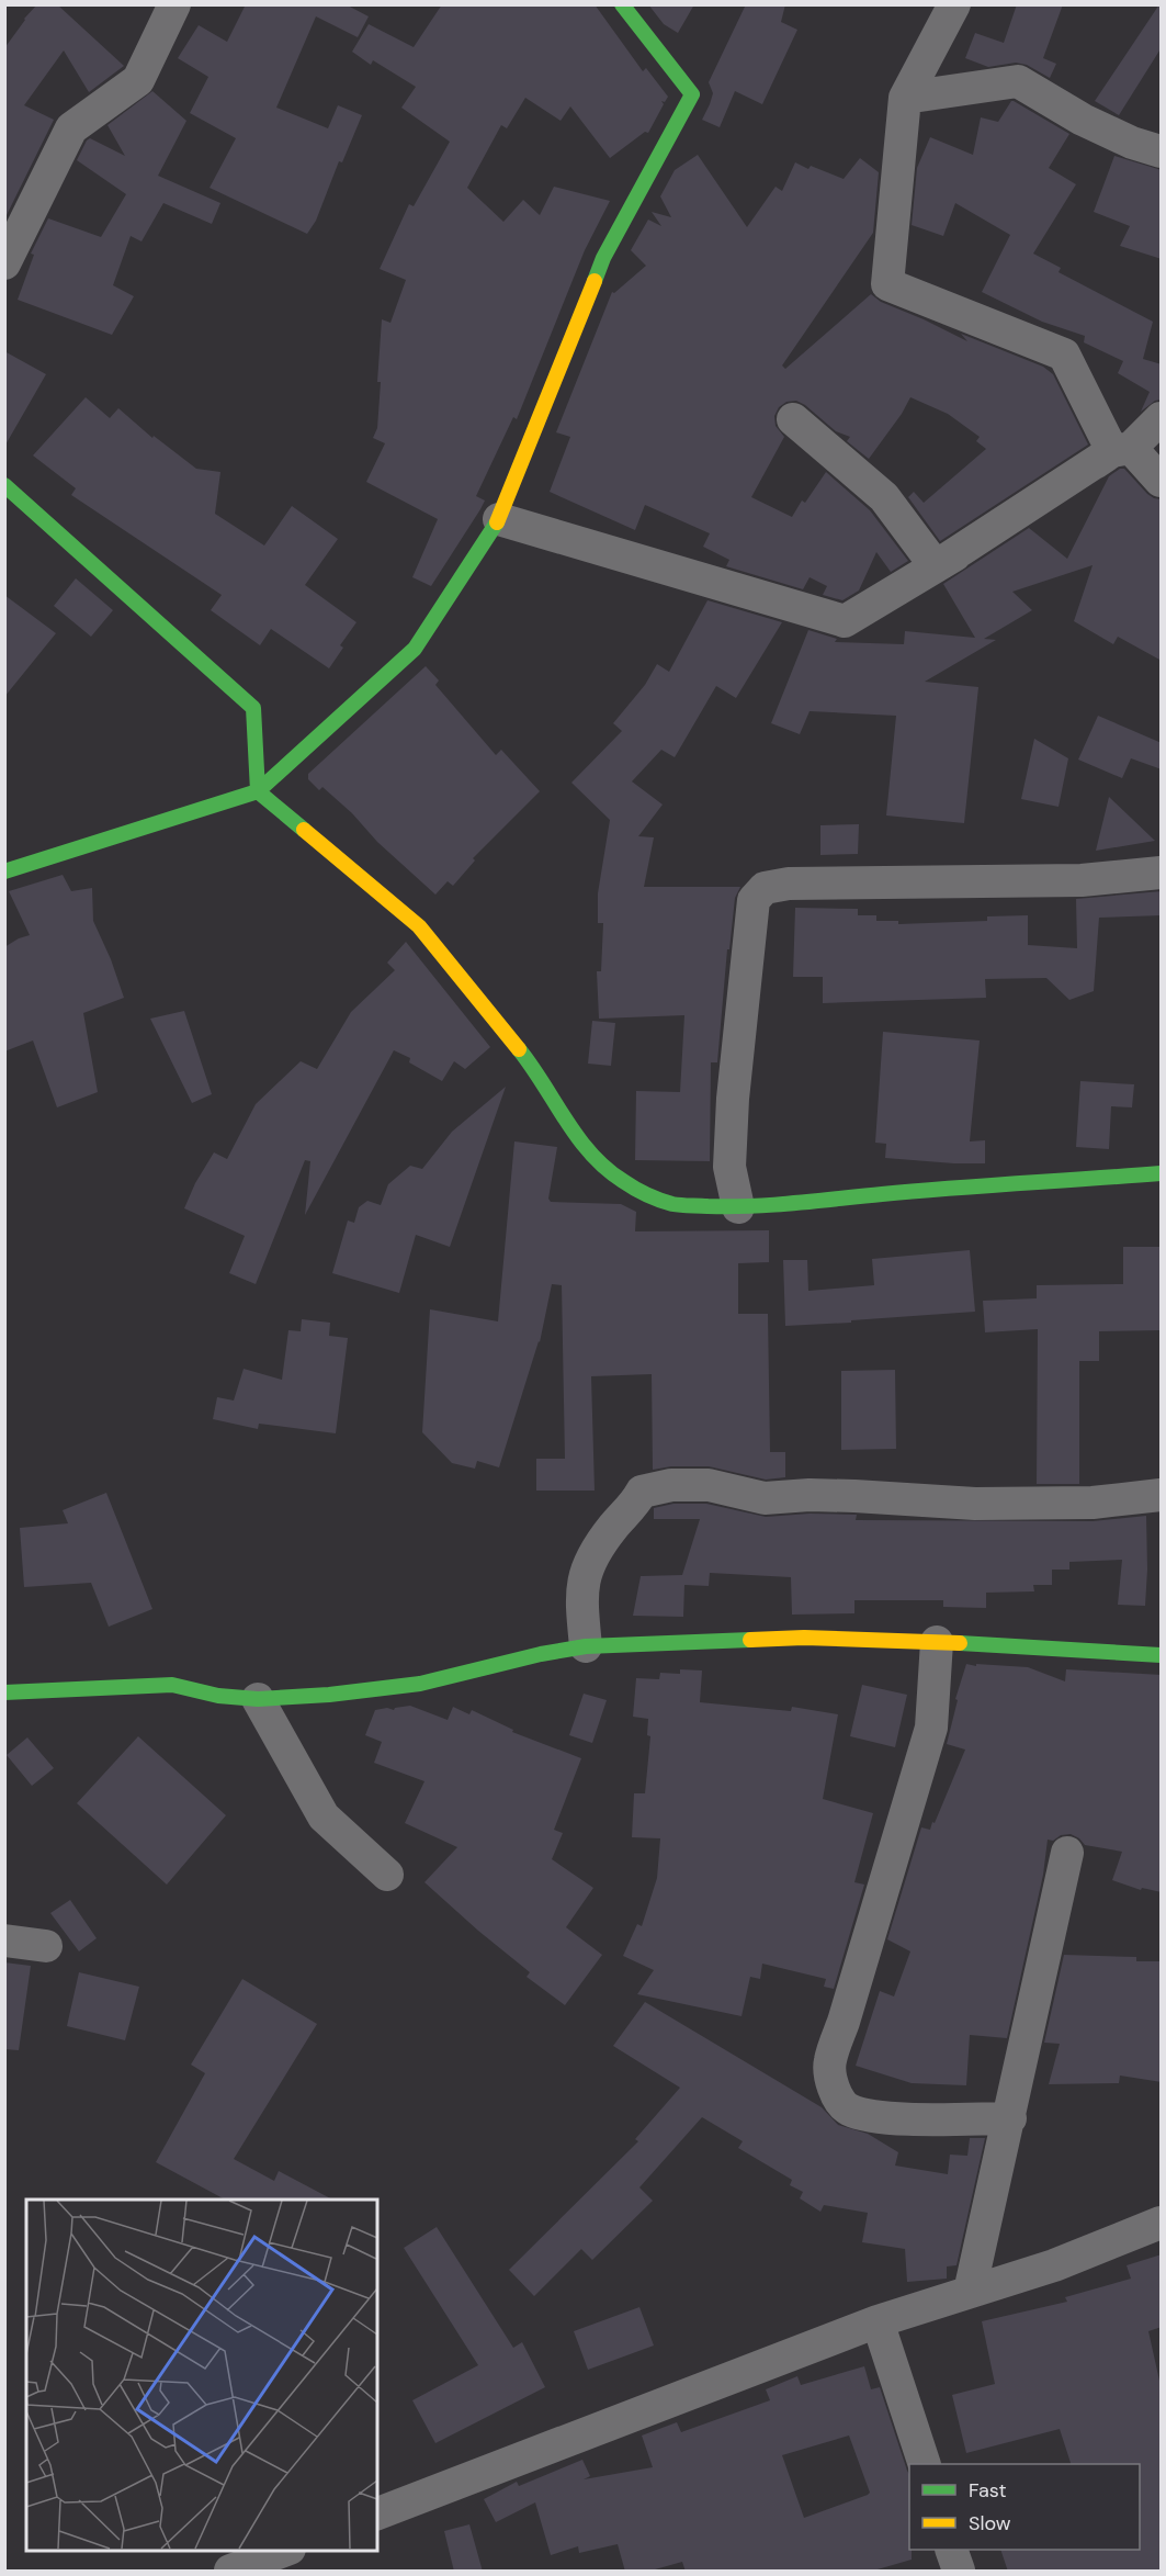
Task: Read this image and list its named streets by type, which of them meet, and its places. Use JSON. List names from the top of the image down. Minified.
{"legend":["Fast","Slow"]}
